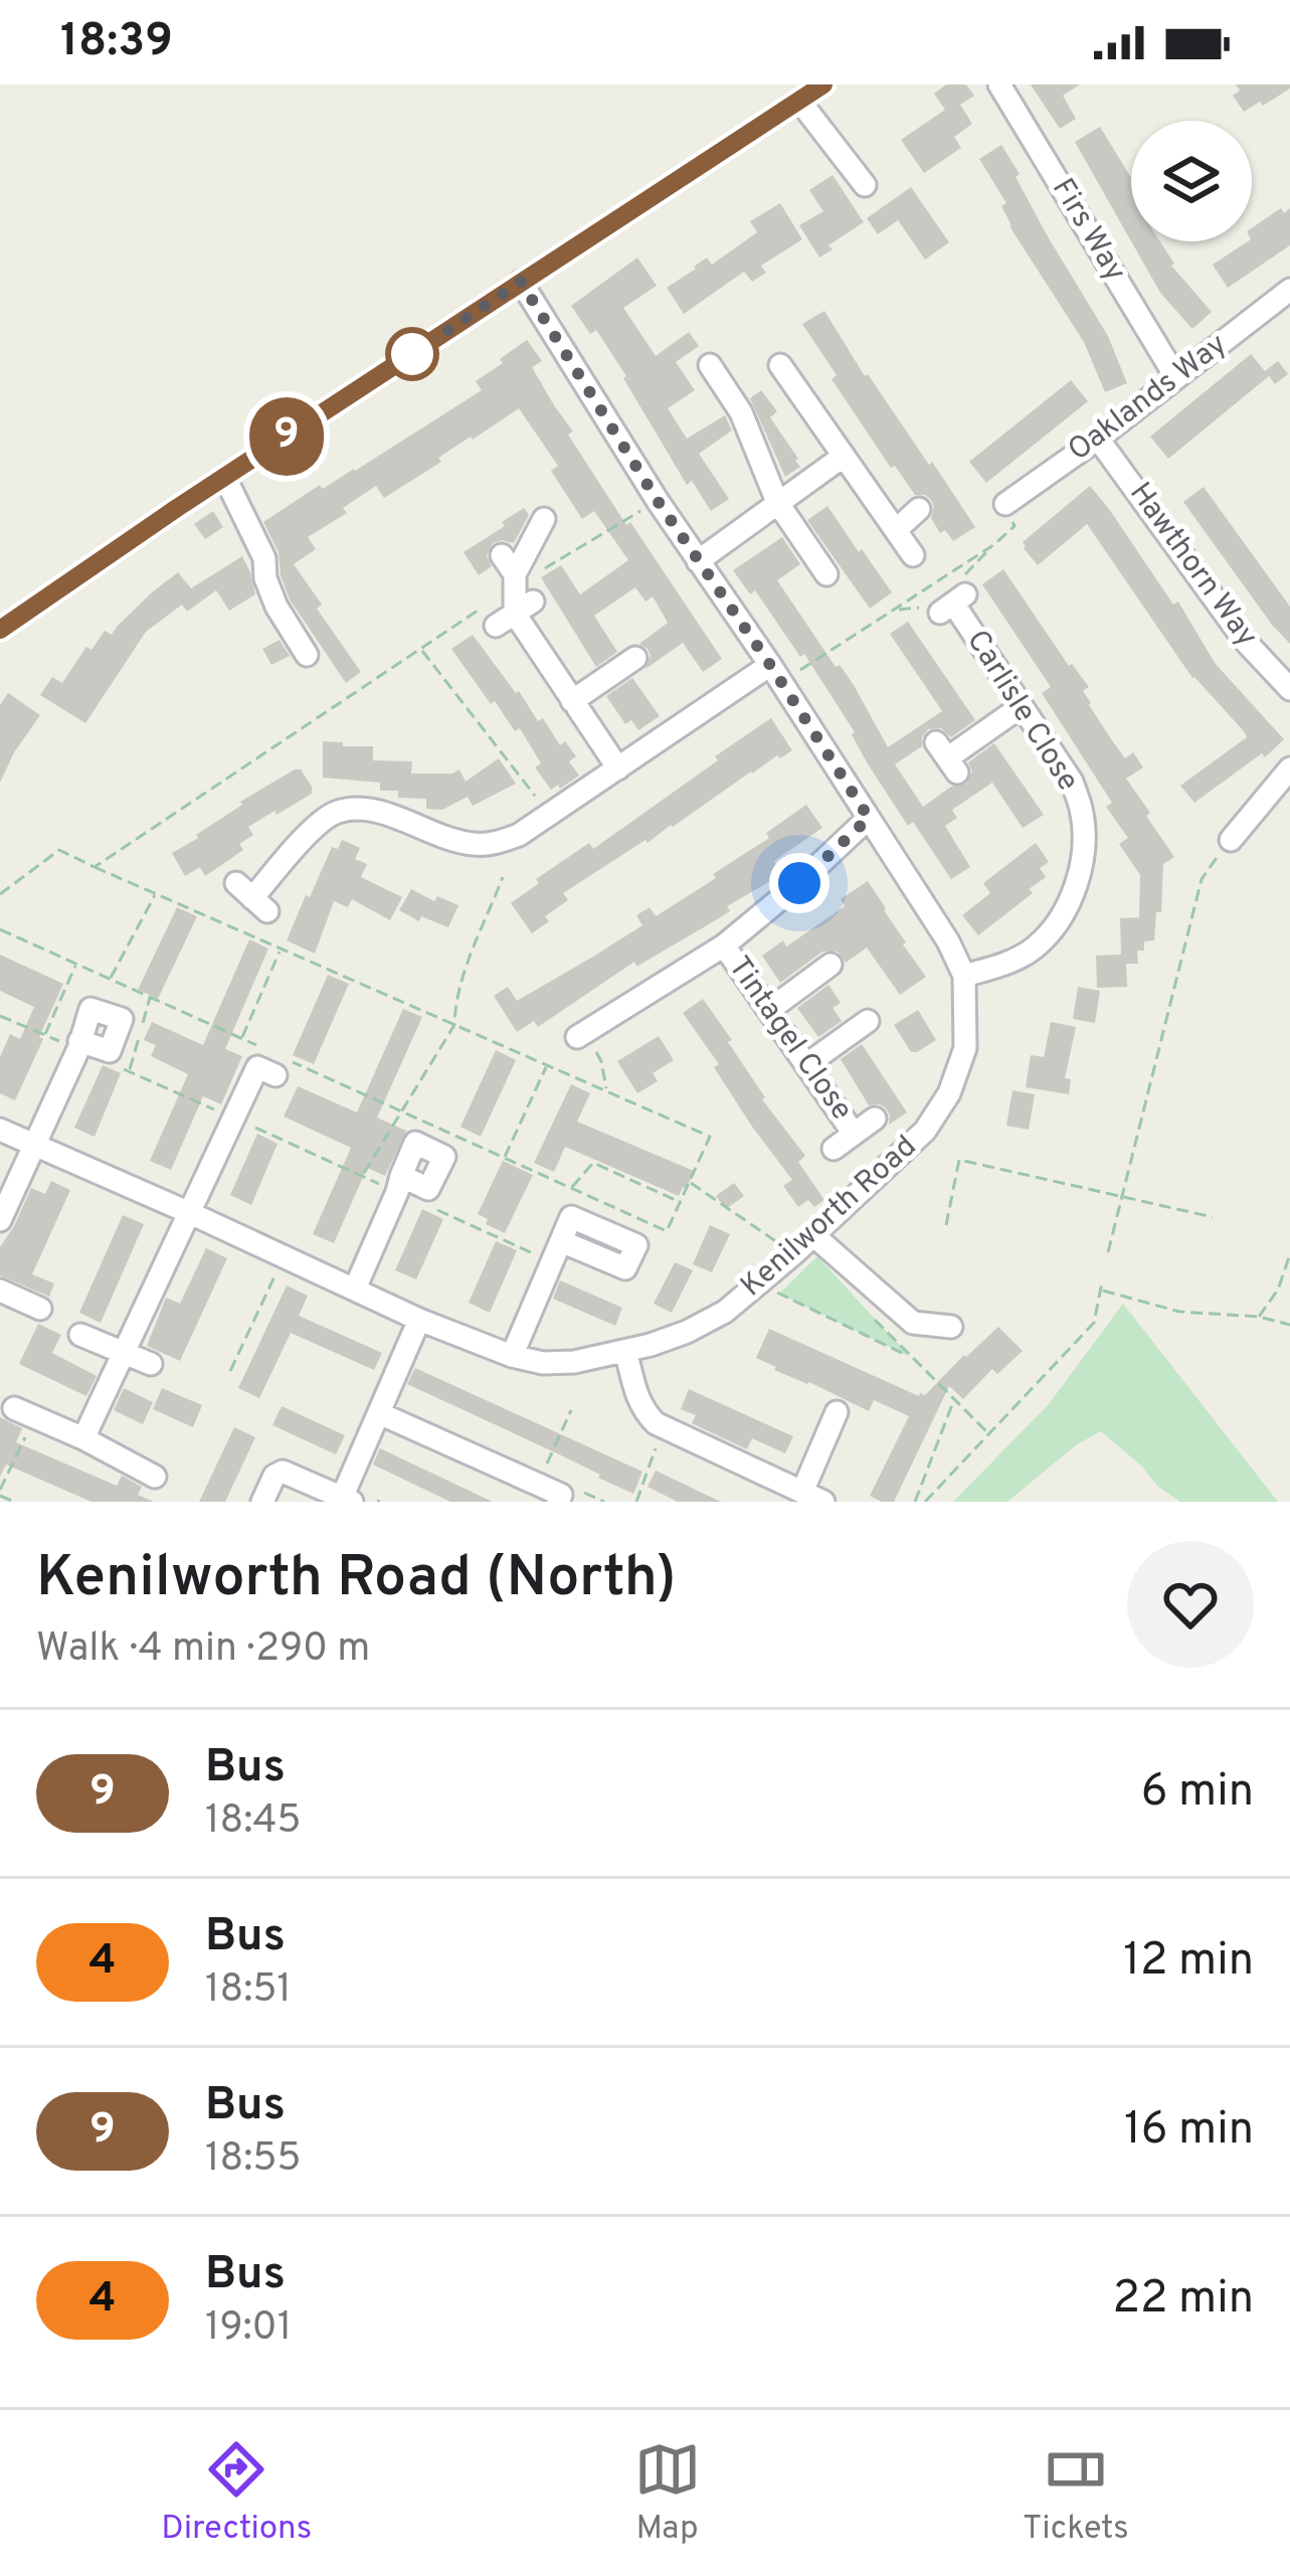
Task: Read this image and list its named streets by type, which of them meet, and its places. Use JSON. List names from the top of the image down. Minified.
{"streets":{"street":["Firs Way","Oaklands Way","Hawthorn Way","Carlisle Close","Tintagel Close","Kenilworth Road"]},"crossings":[["Firs Way","Oaklands Way"],["Oaklands Way","Hawthorn Way"],["Carlisle Close","Kenilworth Road"],["Tintagel Close","Kenilworth Road"]],"lines":["bus line 9"],"page":{"status":"18:39","on_map":"9","heading":["Kenilworth Road (North)","Walk · 4 min · 290 m"],"list":[{"mark":"9","name":"Bus","note":"18:45","value":"6 min"},{"mark":"4","name":"Bus","note":"18:51","value":"12 min"},{"mark":"9","name":"Bus","note":"18:55","value":"16 min"},{"mark":"4","name":"Bus","note":"19:01","value":"22 min"}],"tabs":["Directions","Map","Tickets"]}}
